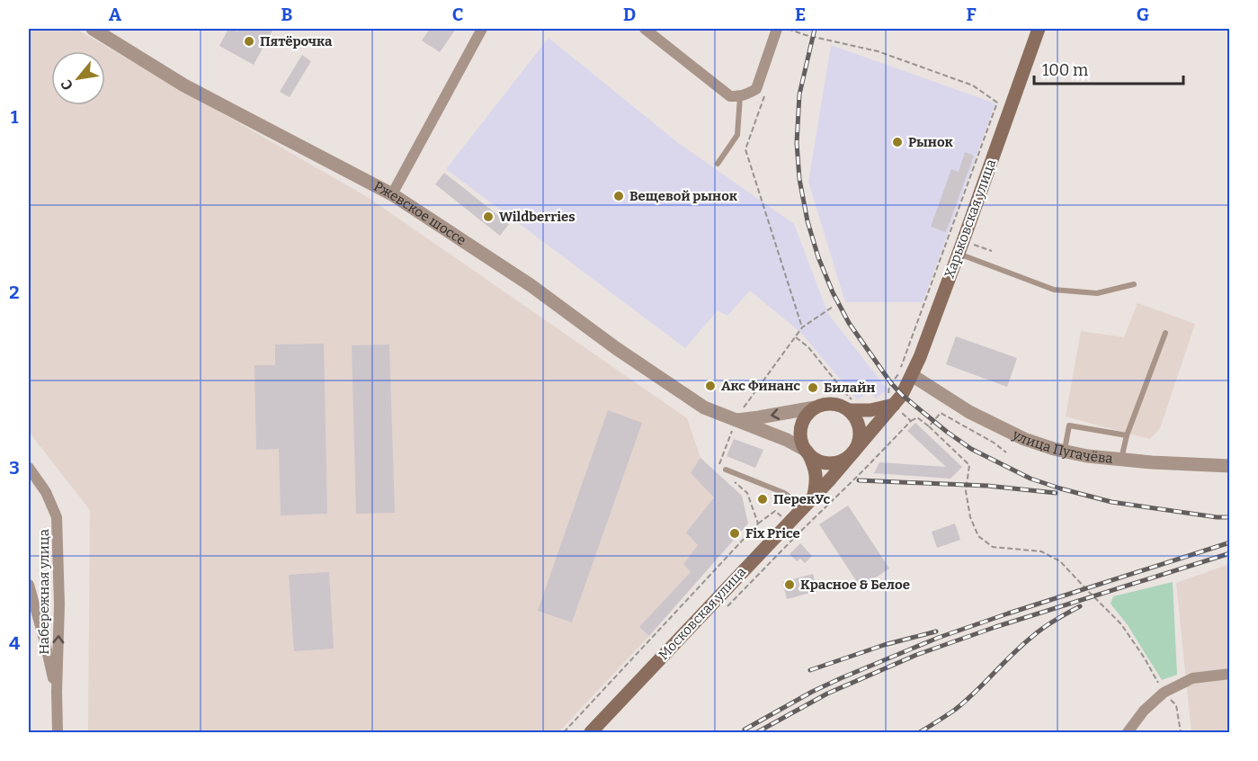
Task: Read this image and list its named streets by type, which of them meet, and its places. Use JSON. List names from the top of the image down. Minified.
{"streets":{"main road":["Харьковская улица","Московская улица"],"street":["Ржевское шоссе","улица Пугачёва","Набережная улица"]},"crossings":[["Ржевское шоссе","Харьковская улица"],["Ржевское шоссе","Московская улица"],["Харьковская улица","улица Пугачёва"],["Харьковская улица","Московская улица"]],"places":["Пятёрочка","Рынок","Вещевой рынок","Wildberries","Акс Финанс","Билайн","ПерекУс","Fix Price","Красное & Белое"],"scale_bar":"100 m","north":"bottom left","grid":{"columns":["A","B","C","D","E","F","G"],"rows":["1","2","3","4"]}}
